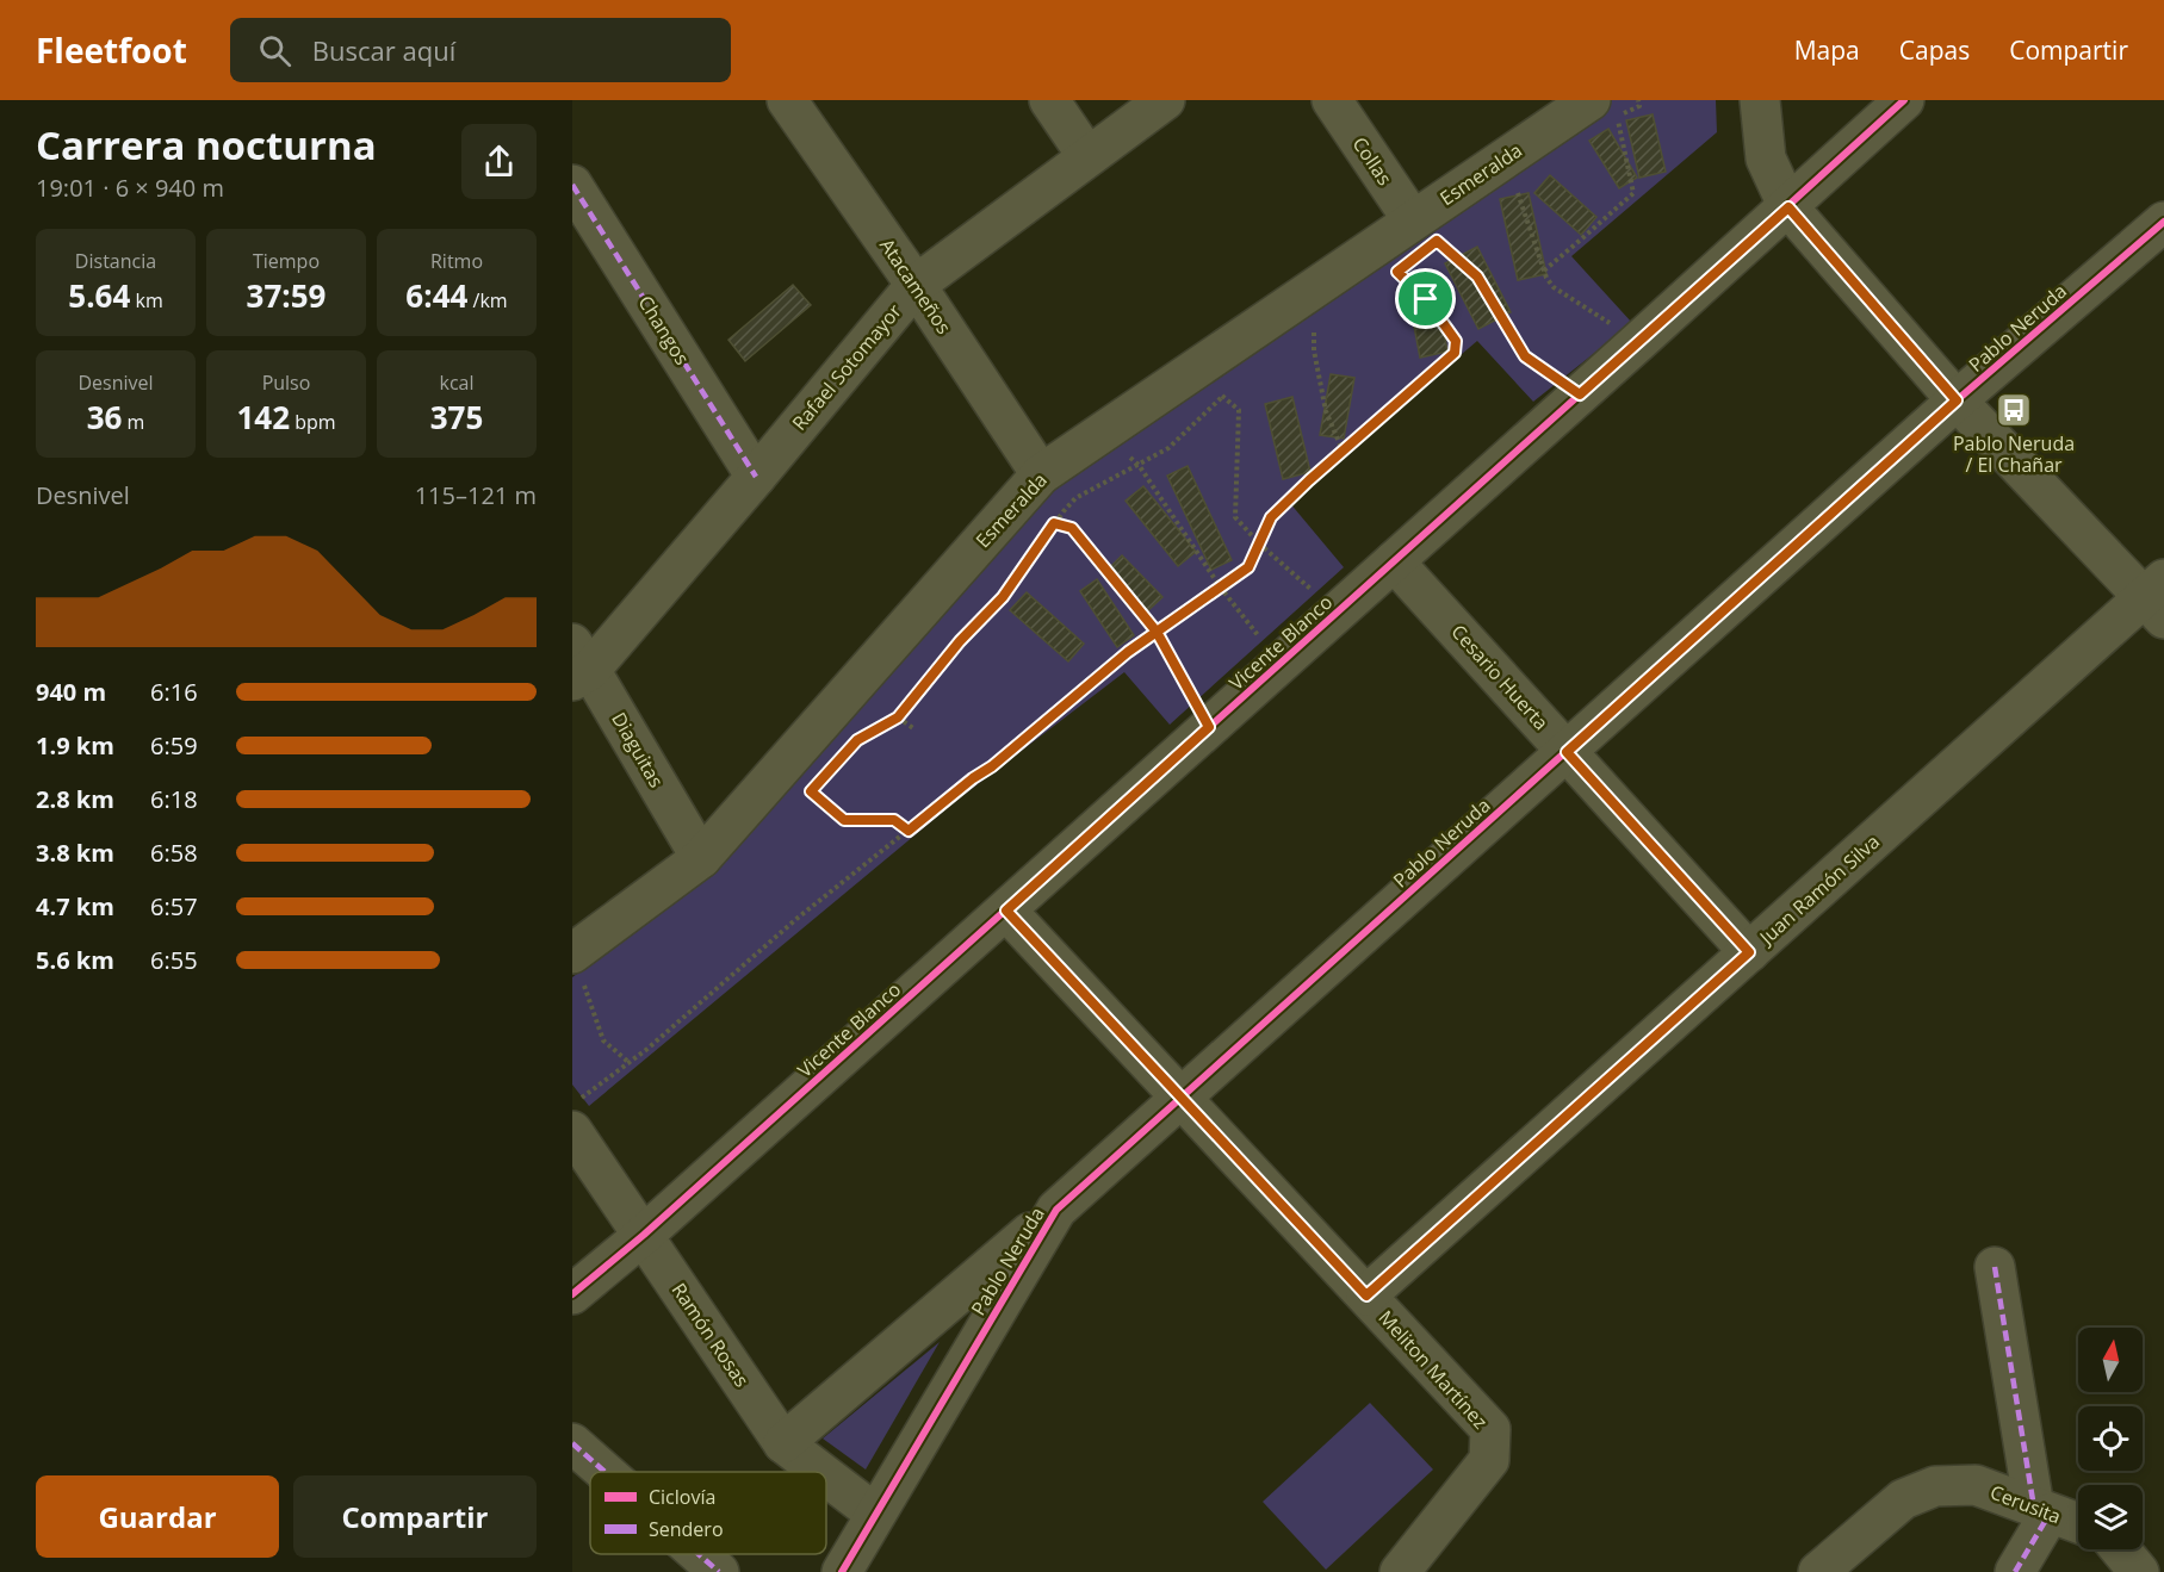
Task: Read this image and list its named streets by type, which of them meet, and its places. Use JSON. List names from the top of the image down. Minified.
{"streets":{"street":["Collas","Esmeralda","Atacameños","Pablo Neruda","Changos","Rafael Sotomayor","Vicente Blanco","Cesario Huerta","Diaguitas","Juan Ramón Silva","Ramón Rosas","Meliton Martínez","Cerusita"]},"crossings":[["Collas","Esmeralda"],["Esmeralda","Atacameños"],["Esmeralda","Diaguitas"],["Atacameños","Rafael Sotomayor"],["Pablo Neruda","Cesario Huerta"],["Pablo Neruda","Ramón Rosas"],["Pablo Neruda","Meliton Martínez"],["Changos","Rafael Sotomayor"],["Rafael Sotomayor","Diaguitas"],["Vicente Blanco","Cesario Huerta"],["Vicente Blanco","Ramón Rosas"],["Vicente Blanco","Meliton Martínez"],["Cesario Huerta","Juan Ramón Silva"],["Juan Ramón Silva","Meliton Martínez"]],"places":{"bus stop":["Pablo Neruda / El Chañar"]},"legend":["Ciclovía","Sendero"],"north":"top","page":{"header":"Fleetfoot","search":"Buscar aquí","nav":["Mapa","Capas","Compartir"],"heading":["Carrera nocturna","19:01 · 6 × 940 m"],"stats":[["Distancia","5.64 km"],["Tiempo","37:59"],["Ritmo","6:44 /km"],["Desnivel","36 m"],["Pulso","142 bpm"],["kcal","375"]],"chart":["Desnivel","115–121 m"],"list":[{"name":"940 m","note":"6:16"},{"name":"1.9 km","note":"6:59"},{"name":"2.8 km","note":"6:18"},{"name":"3.8 km","note":"6:58"},{"name":"4.7 km","note":"6:57"},{"name":"5.6 km","note":"6:55"}],"buttons":["Guardar","Compartir"]}}
